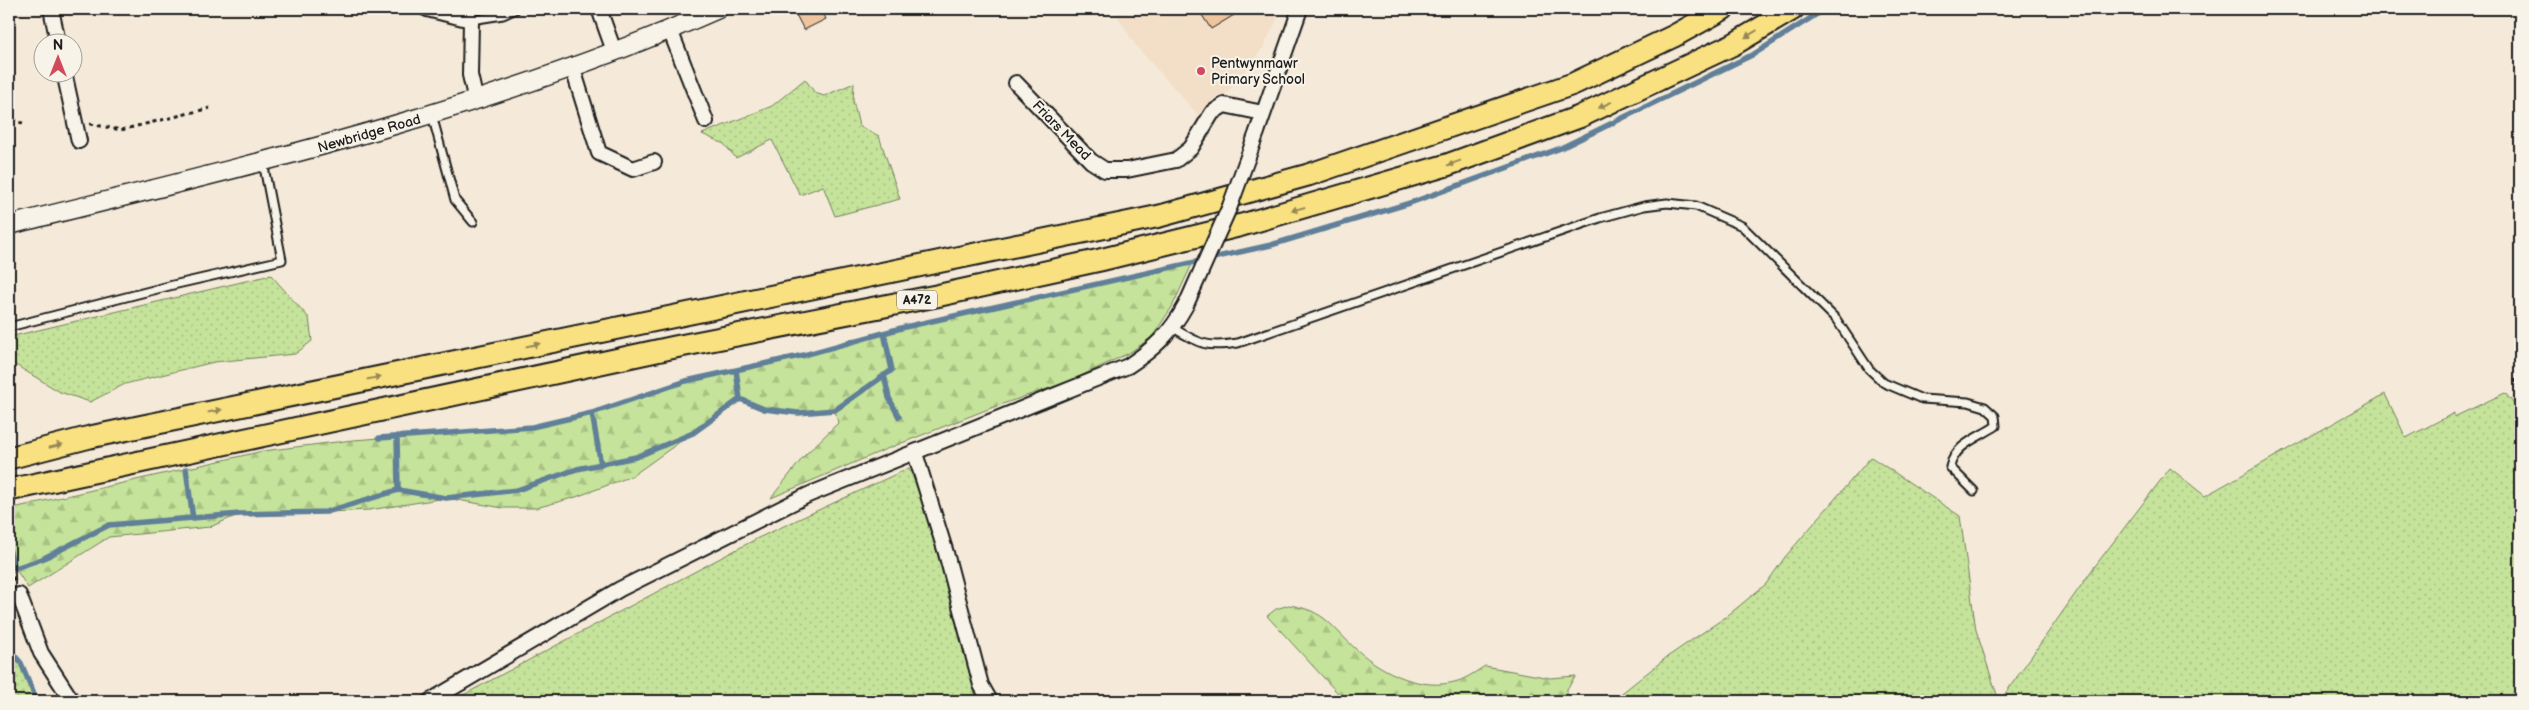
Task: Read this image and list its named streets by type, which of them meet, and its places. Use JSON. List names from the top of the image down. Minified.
{"streets":{"main road":["A472"],"street":["Friars Mead","Newbridge Road"]},"places":["Pentwynmawr Primary School"],"north":"top"}
